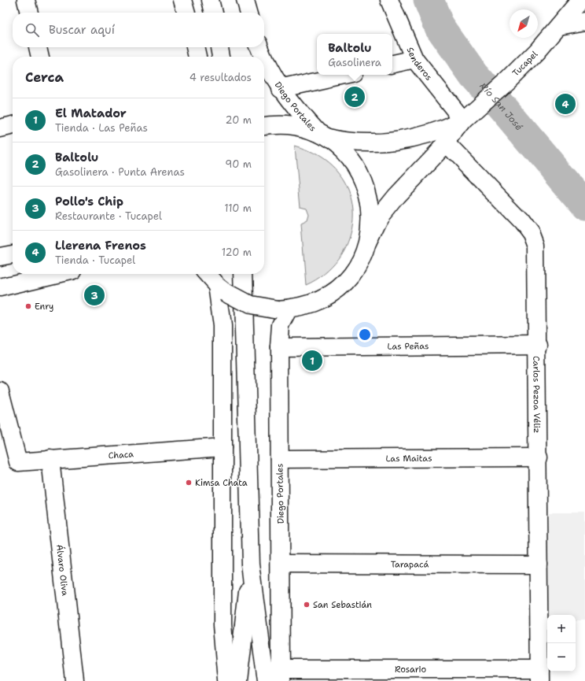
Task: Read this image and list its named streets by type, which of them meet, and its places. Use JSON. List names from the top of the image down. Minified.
{"streets":{"street":["Senderos","Tucapel","Diego Portales","Las Peñas","Carlos Pezoa Véliz","Chaca","Las Maitas","Tarapacá","Álvaro Oliva","Rosario"]},"crossings":[["Senderos","Tucapel"],["Tucapel","Diego Portales"],["Tucapel","Carlos Pezoa Véliz"],["Diego Portales","Las Peñas"],["Diego Portales","Las Maitas"],["Diego Portales","Tarapacá"],["Diego Portales","Rosario"],["Las Peñas","Carlos Pezoa Véliz"],["Carlos Pezoa Véliz","Las Maitas"],["Carlos Pezoa Véliz","Tarapacá"],["Carlos Pezoa Véliz","Rosario"],["Chaca","Álvaro Oliva"]],"water":["Río San José"],"places":["Enry","Kimsa Chata","San Sebastián"],"north":"bottom left","page":{"search":"Buscar aquí","popup":["Baltolu","Gasolinera"],"heading":["Cerca","4 resultados"],"pins":["2","4","3","1"],"list":[{"mark":"1","name":"El Matador","note":"Tienda · Las Peñas","value":"20 m"},{"mark":"2","name":"Baltolu","note":"Gasolinera · Punta Arenas","value":"90 m"},{"mark":"3","name":"Pollo's Chip","note":"Restaurante · Tucapel","value":"110 m"},{"mark":"4","name":"Llerena Frenos","note":"Tienda · Tucapel","value":"120 m"}],"map_buttons":["+","−"]}}
